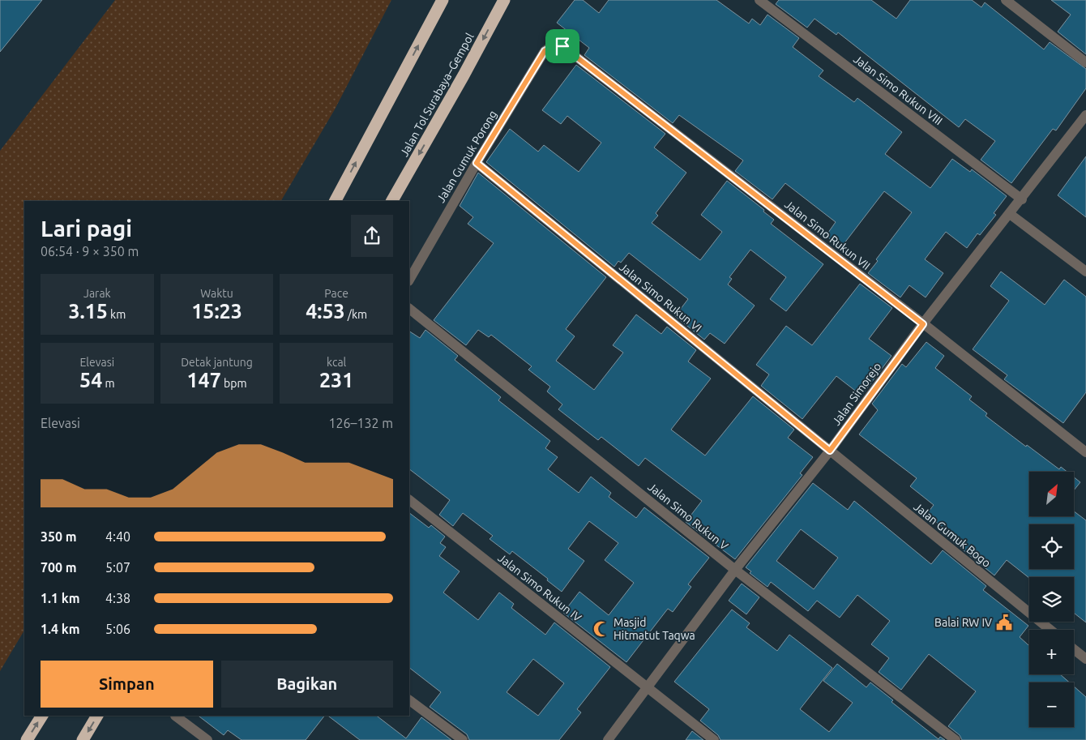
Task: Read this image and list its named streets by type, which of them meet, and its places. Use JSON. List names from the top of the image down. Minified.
{"streets":{"highway":["Jalan Tol Surabaya–Gempol"],"street":["Jalan Simo Rukun VIII","Jalan Gumuk Porong","Jalan Simo Rukun VII","Jalan Simo Rukun VI","Jalan Simorejo","Jalan Simo Rukun V","Jalan Gumuk Bogo","Jalan Simo Rukun IV"]},"crossings":[["Jalan Simo Rukun VIII","Jalan Simorejo"],["Jalan Gumuk Porong","Jalan Simo Rukun VII"],["Jalan Gumuk Porong","Jalan Simo Rukun VI"],["Jalan Simo Rukun VII","Jalan Simorejo"],["Jalan Simo Rukun VI","Jalan Simorejo"],["Jalan Simo Rukun VI","Jalan Gumuk Bogo"],["Jalan Simorejo","Jalan Simo Rukun V"],["Jalan Simorejo","Jalan Gumuk Bogo"],["Jalan Simorejo","Jalan Simo Rukun IV"]],"places":{"public building":["Balai RW IV"],"mosque":["Masjid Hitmatut Taqwa"]},"north":"top right","page":{"heading":["Lari pagi","06:54 · 9 × 350 m"],"stats":[["Jarak","3.15 km"],["Waktu","15:23"],["Pace","4:53 /km"],["Elevasi","54 m"],["Detak jantung","147 bpm"],["kcal","231"]],"chart":["Elevasi","126–132 m"],"map_buttons":["+","−"],"list":[{"name":"350 m","note":"4:40"},{"name":"700 m","note":"5:07"},{"name":"1.1 km","note":"4:38"},{"name":"1.4 km","note":"5:06"}],"buttons":["Simpan","Bagikan"]}}
